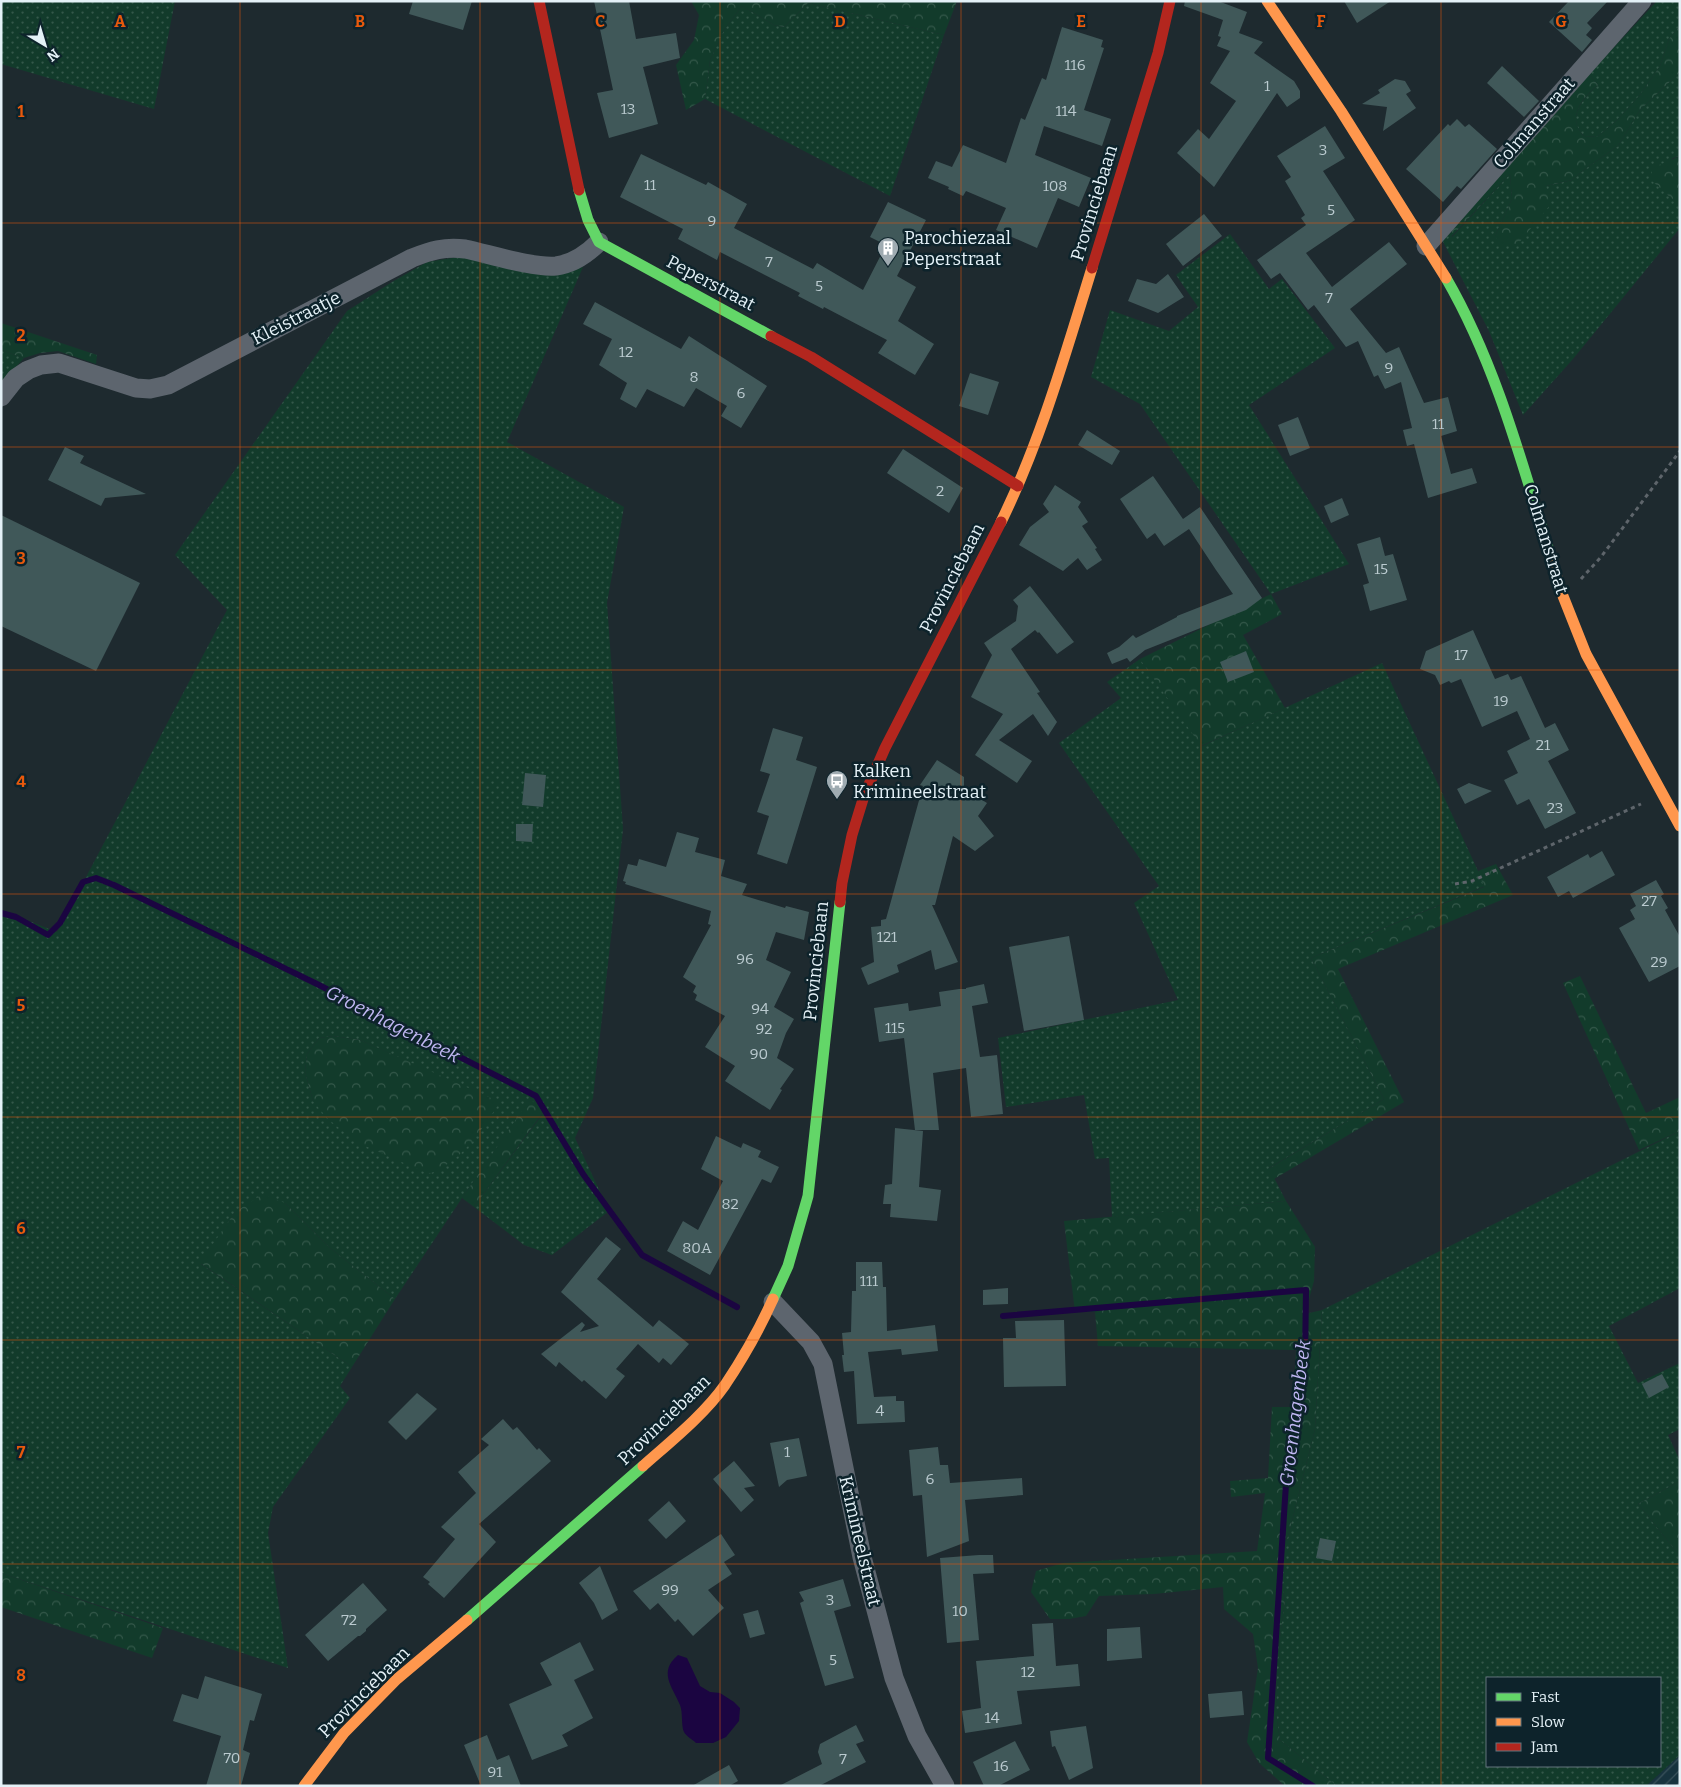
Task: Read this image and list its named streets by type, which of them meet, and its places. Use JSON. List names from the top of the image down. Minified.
{"streets":{"main road":["Colmanstraat","Provinciebaan","Peperstraat"],"street":["Kleistraatje","Krimineelstraat"]},"crossings":[["Provinciebaan","Peperstraat"],["Provinciebaan","Krimineelstraat"],["Peperstraat","Kleistraatje"]],"water":["Groenhagenbeek"],"places":{"building":["Parochiezaal Peperstraat"],"bus stop":["Kalken Krimineelstraat"]},"house_numbers":["116","1","13","114","3","11","108","5","9","7","5","7","12","9","8","6","11","2","15","17","19","21","23","27","121","96","29","94","115","92","90","82","80A","111","4","1","6","99","3","10","72","5","12","14","70","7","16","91"],"legend":["Fast","Slow","Jam"],"north":"bottom right","grid":{"columns":["A","B","C","D","E","F","G"],"rows":["1","2","3","4","5","6","7","8"]}}
